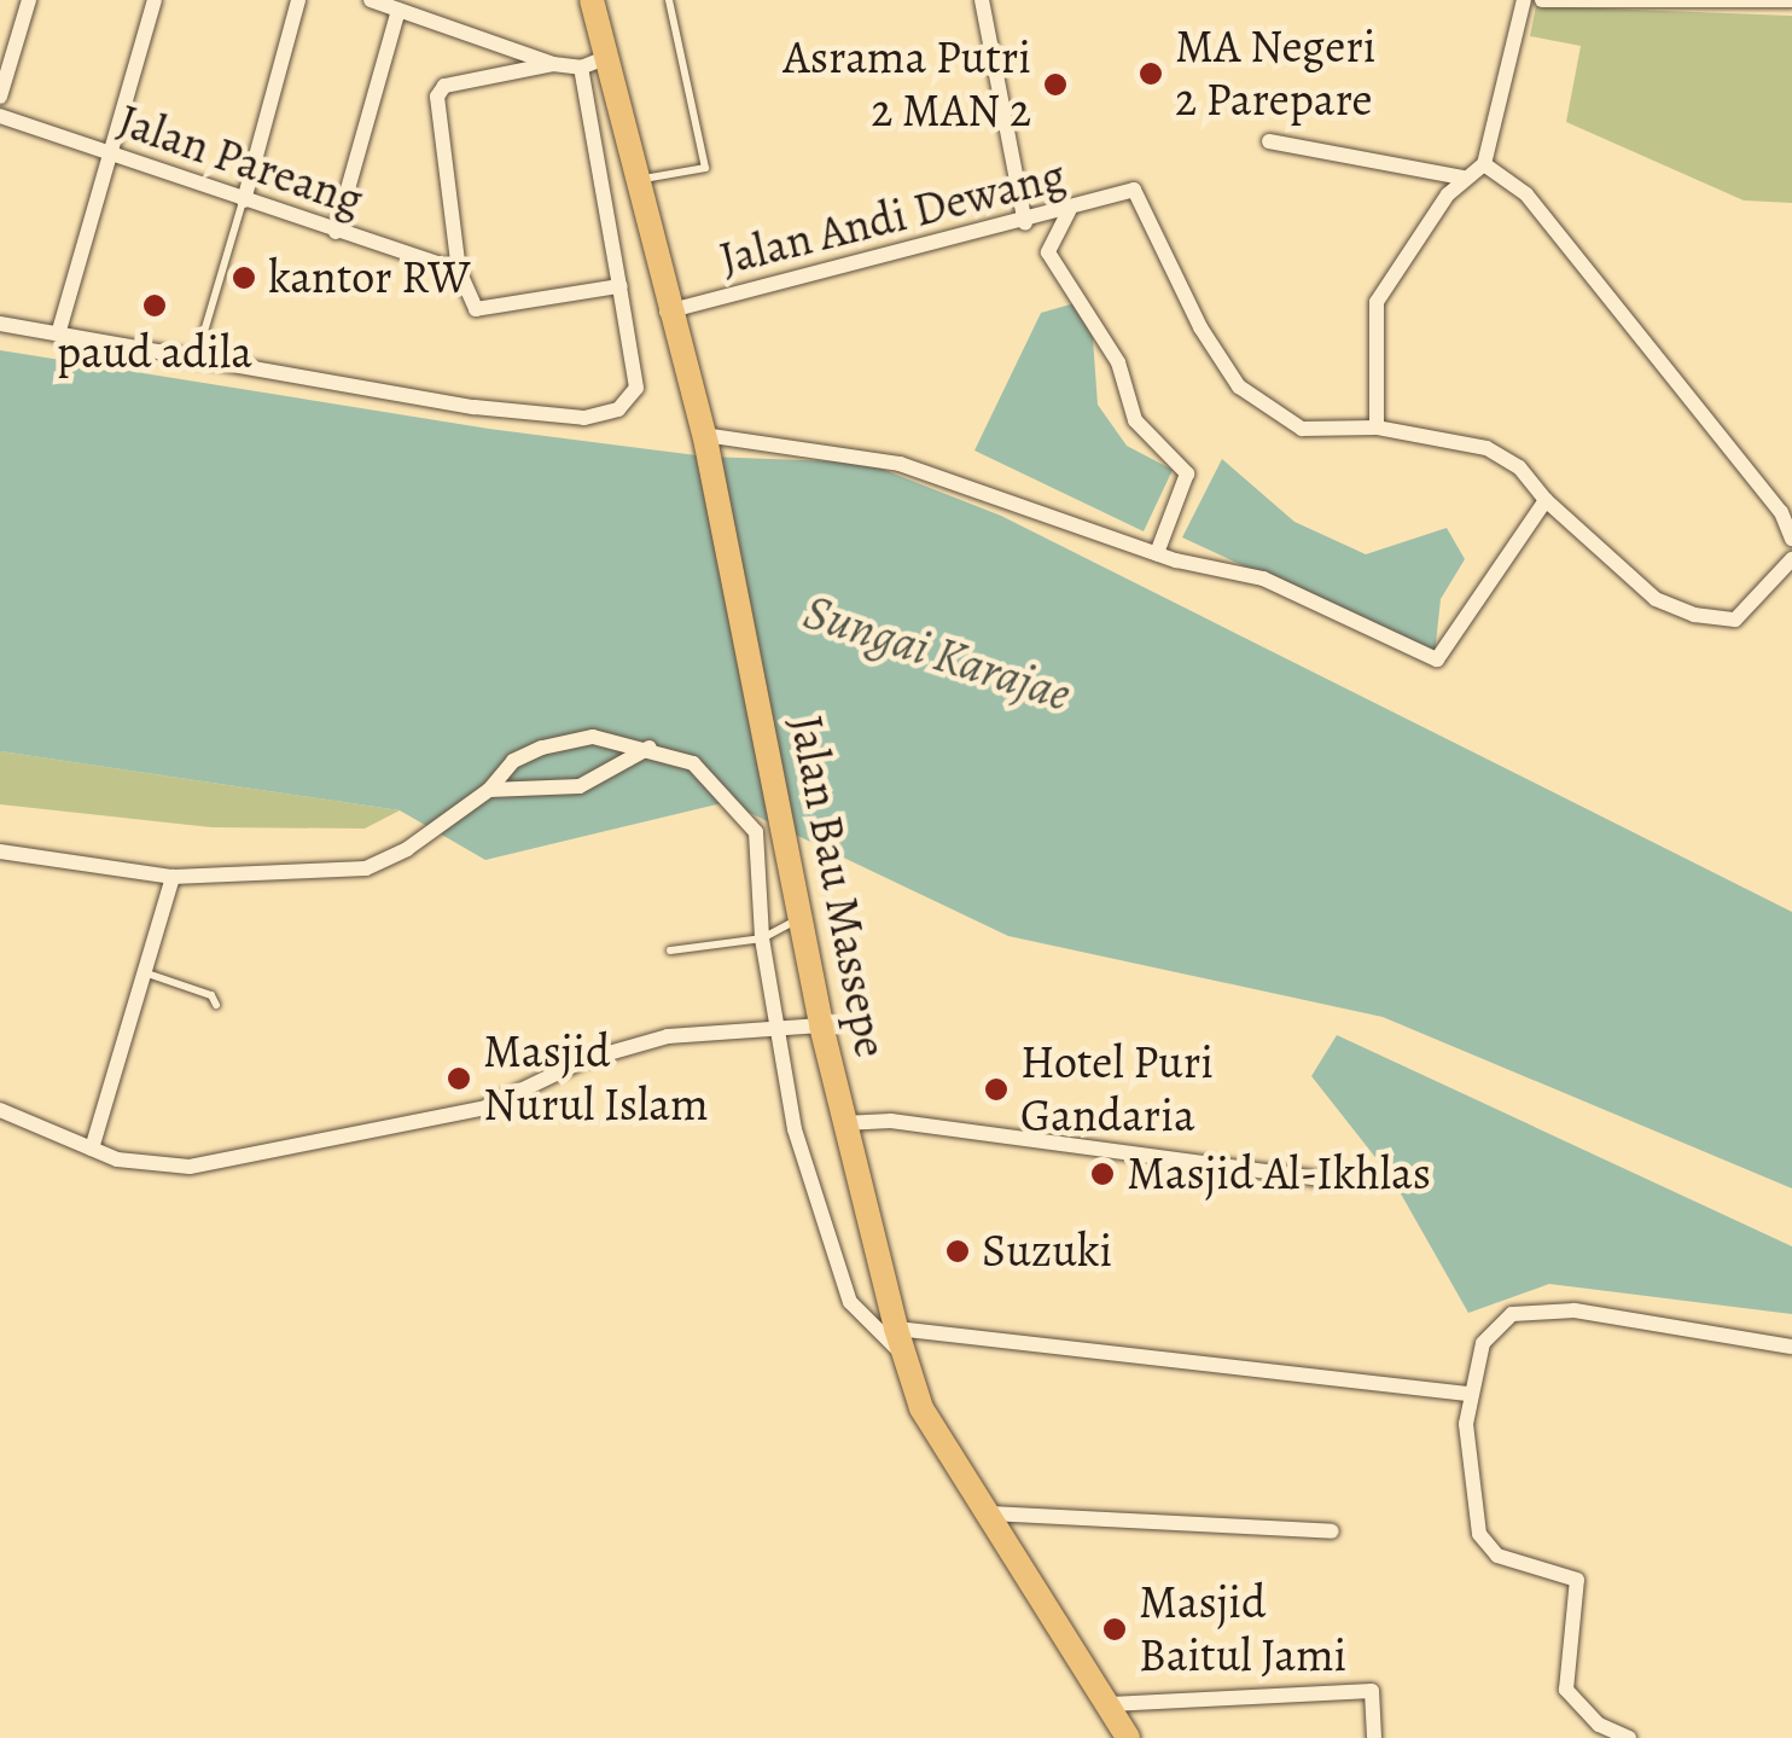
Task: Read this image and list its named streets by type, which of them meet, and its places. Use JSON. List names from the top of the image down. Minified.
{"streets":{"highway":["Jalan Bau Massepe"],"street":["Jalan Pareang","Jalan Andi Dewang"]},"crossings":[["Jalan Andi Dewang","Jalan Bau Massepe"]],"water":["Sungai Karajae"],"places":["MA Negeri 2 Parepare","Asrama Putri 2 MAN 2","kantor RW","paud adila","Masjid Nurul Islam","Hotel Puri Gandaria","Masjid Al-Ikhlas","Suzuki","Masjid Baitul Jami"]}
